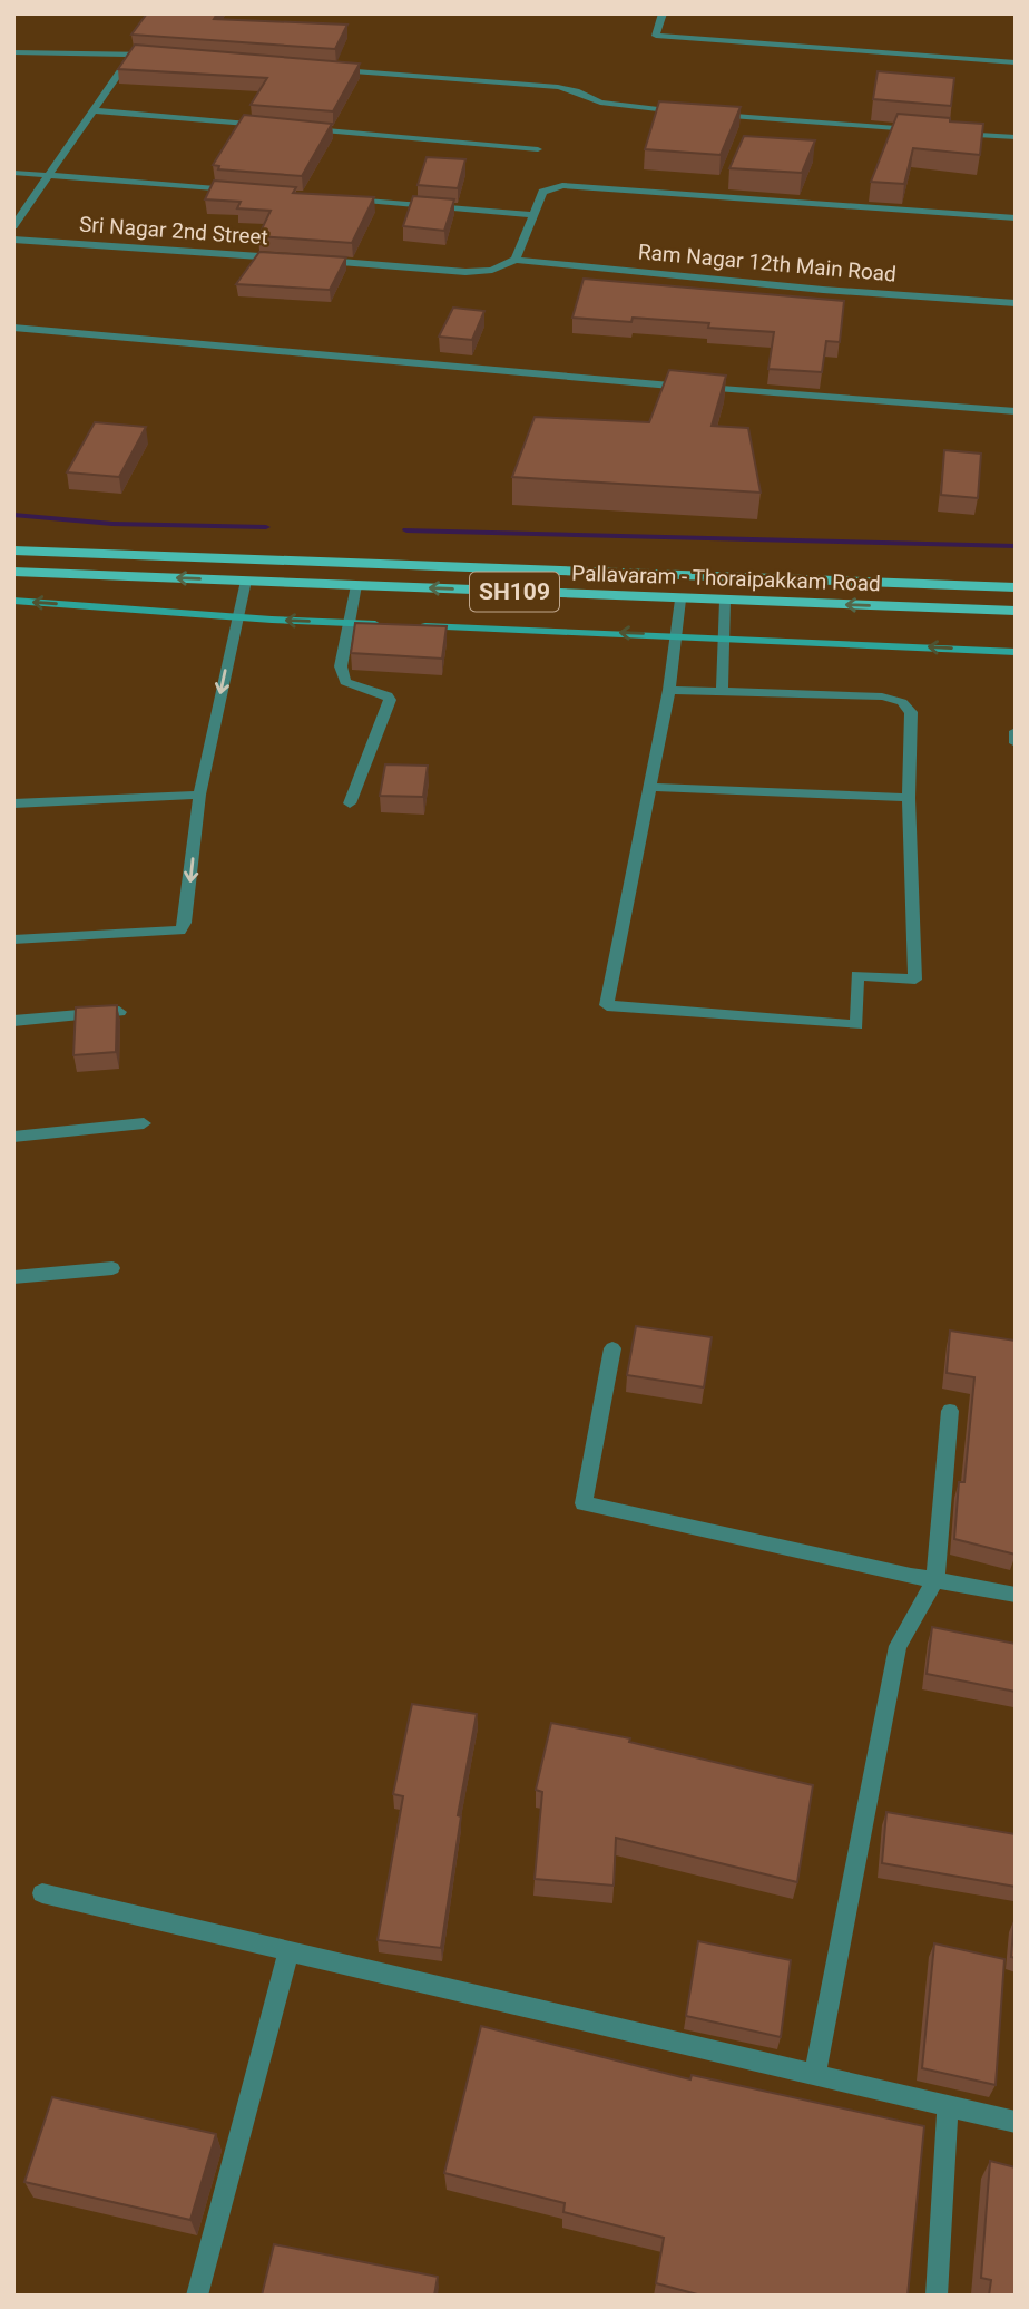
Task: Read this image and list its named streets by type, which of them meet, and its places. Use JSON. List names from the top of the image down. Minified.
{"streets":{"main road":["Pallavaram - Thoraipakkam Road","SH109"],"street":["Sri Nagar 2nd Street","Ram Nagar 12th Main Road"]}}
